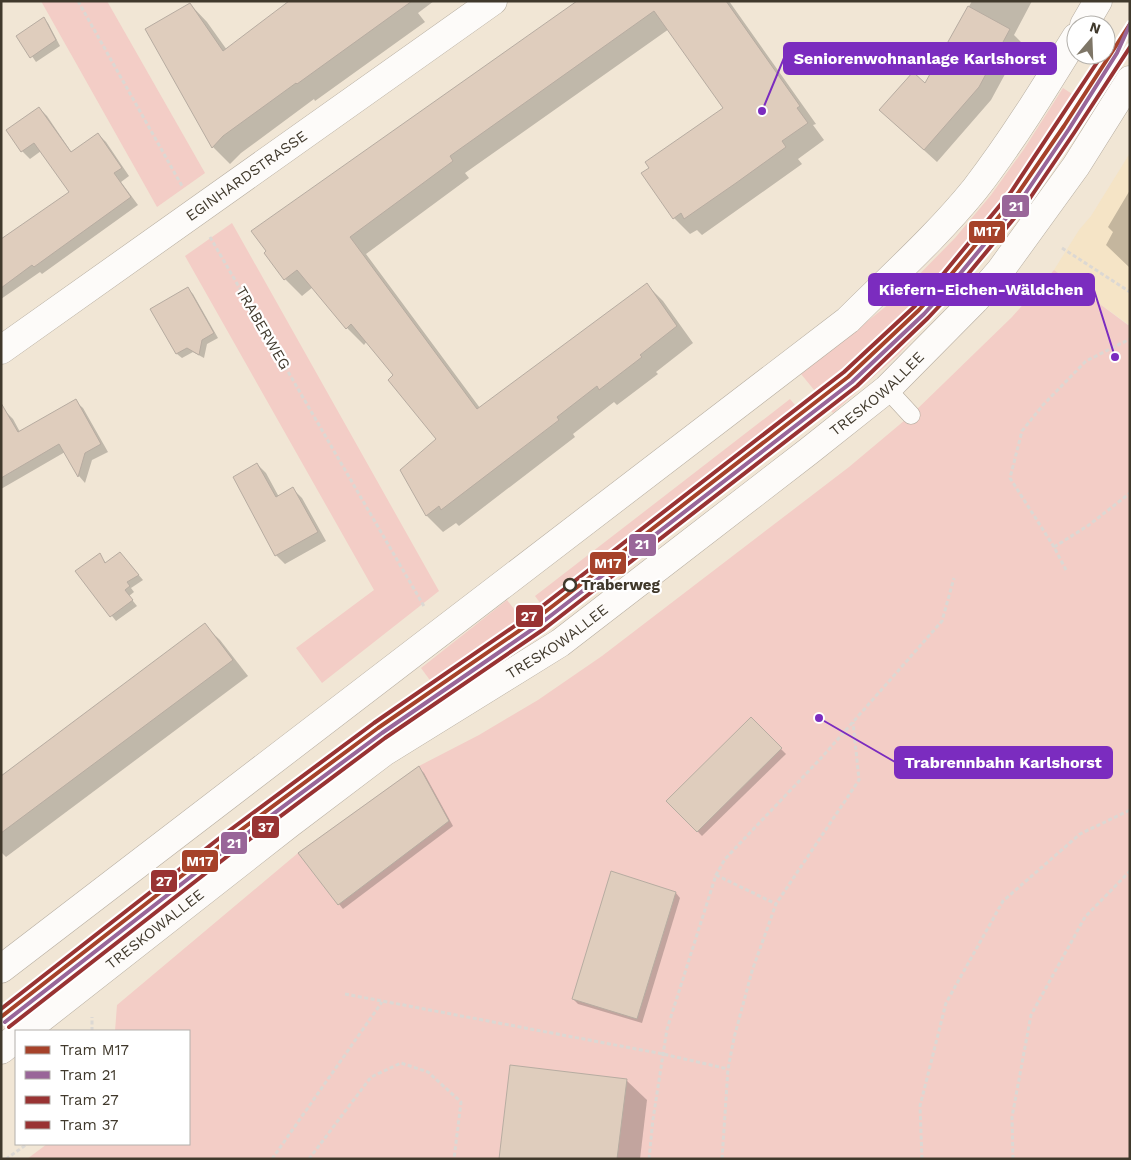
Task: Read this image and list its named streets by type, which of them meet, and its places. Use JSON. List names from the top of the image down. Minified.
{"streets":{"main road":["EGINHARDSTRASSE","TRESKOWALLEE"],"path":["TRABERWEG"]},"places":["Seniorenwohnanlage Karlshorst","Kiefern-Eichen-Wäldchen","Traberweg","Trabrennbahn Karlshorst"],"lines":["tram line M17","tram line 21","tram line 37","tram line 27"],"legend":["Tram M17","Tram 21","Tram 27","Tram 37"],"north":"top"}
